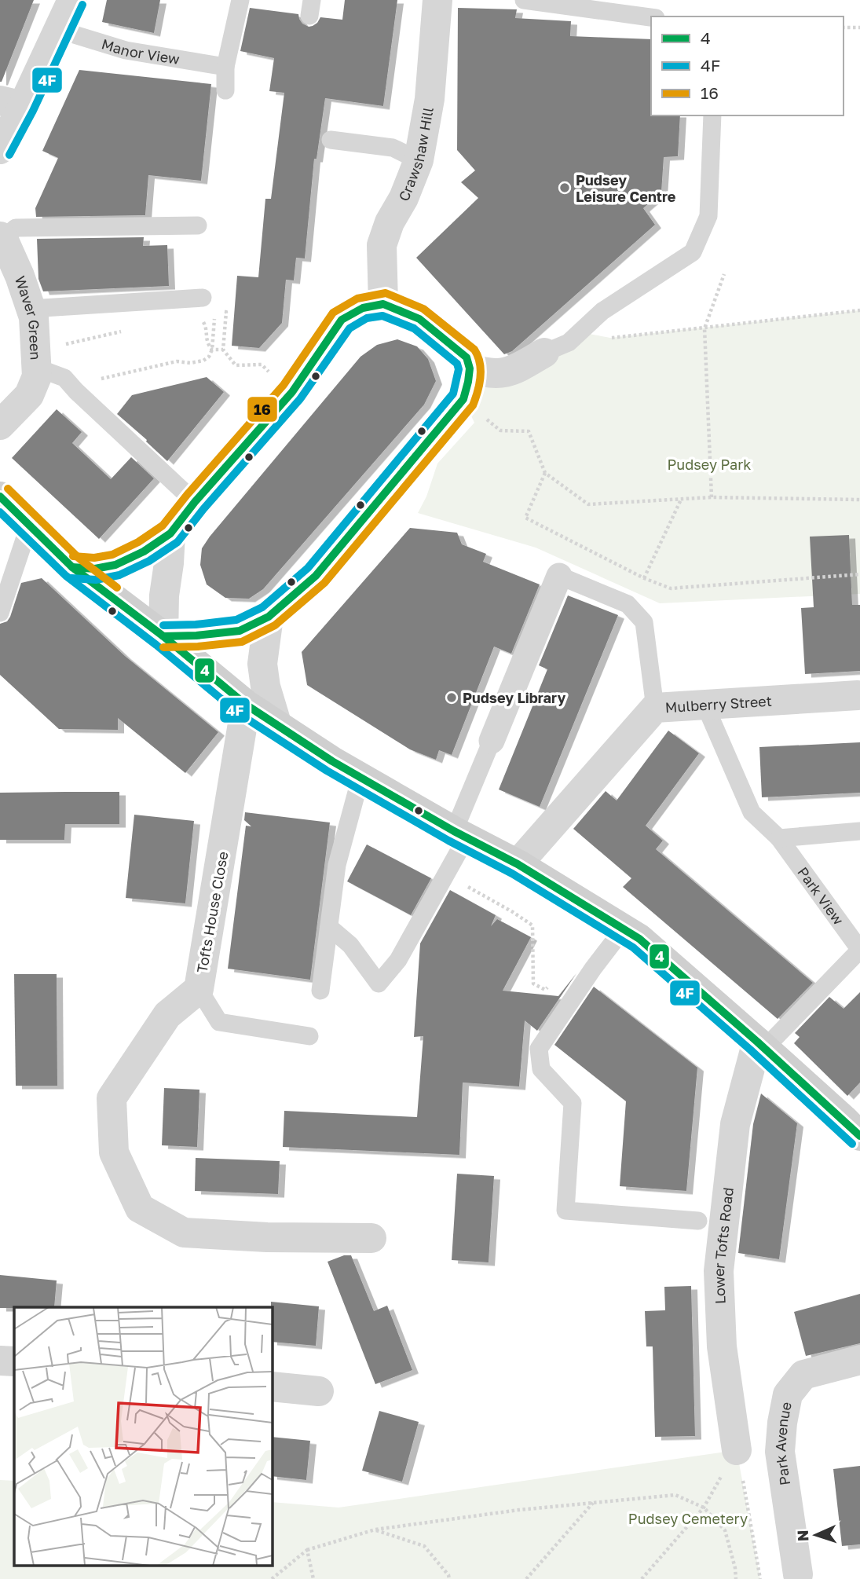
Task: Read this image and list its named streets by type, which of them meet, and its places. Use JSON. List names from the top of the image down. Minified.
{"streets":{"street":["Crawshaw Hill","Waver Green","Mulberry Street","Tofts House Close","Lower Tofts Road","Park Avenue"],"lane":["Manor View","Park View"]},"crossings":[["Mulberry Street","Park View"],["Park View","Lower Tofts Road"]],"parks":["Pudsey Park","Pudsey Cemetery"],"places":["Pudsey Leisure Centre","Pudsey Library"],"lines":["transit line 4F","transit line 16","transit line 4"],"legend":["4","4F","16"],"north":"left"}
